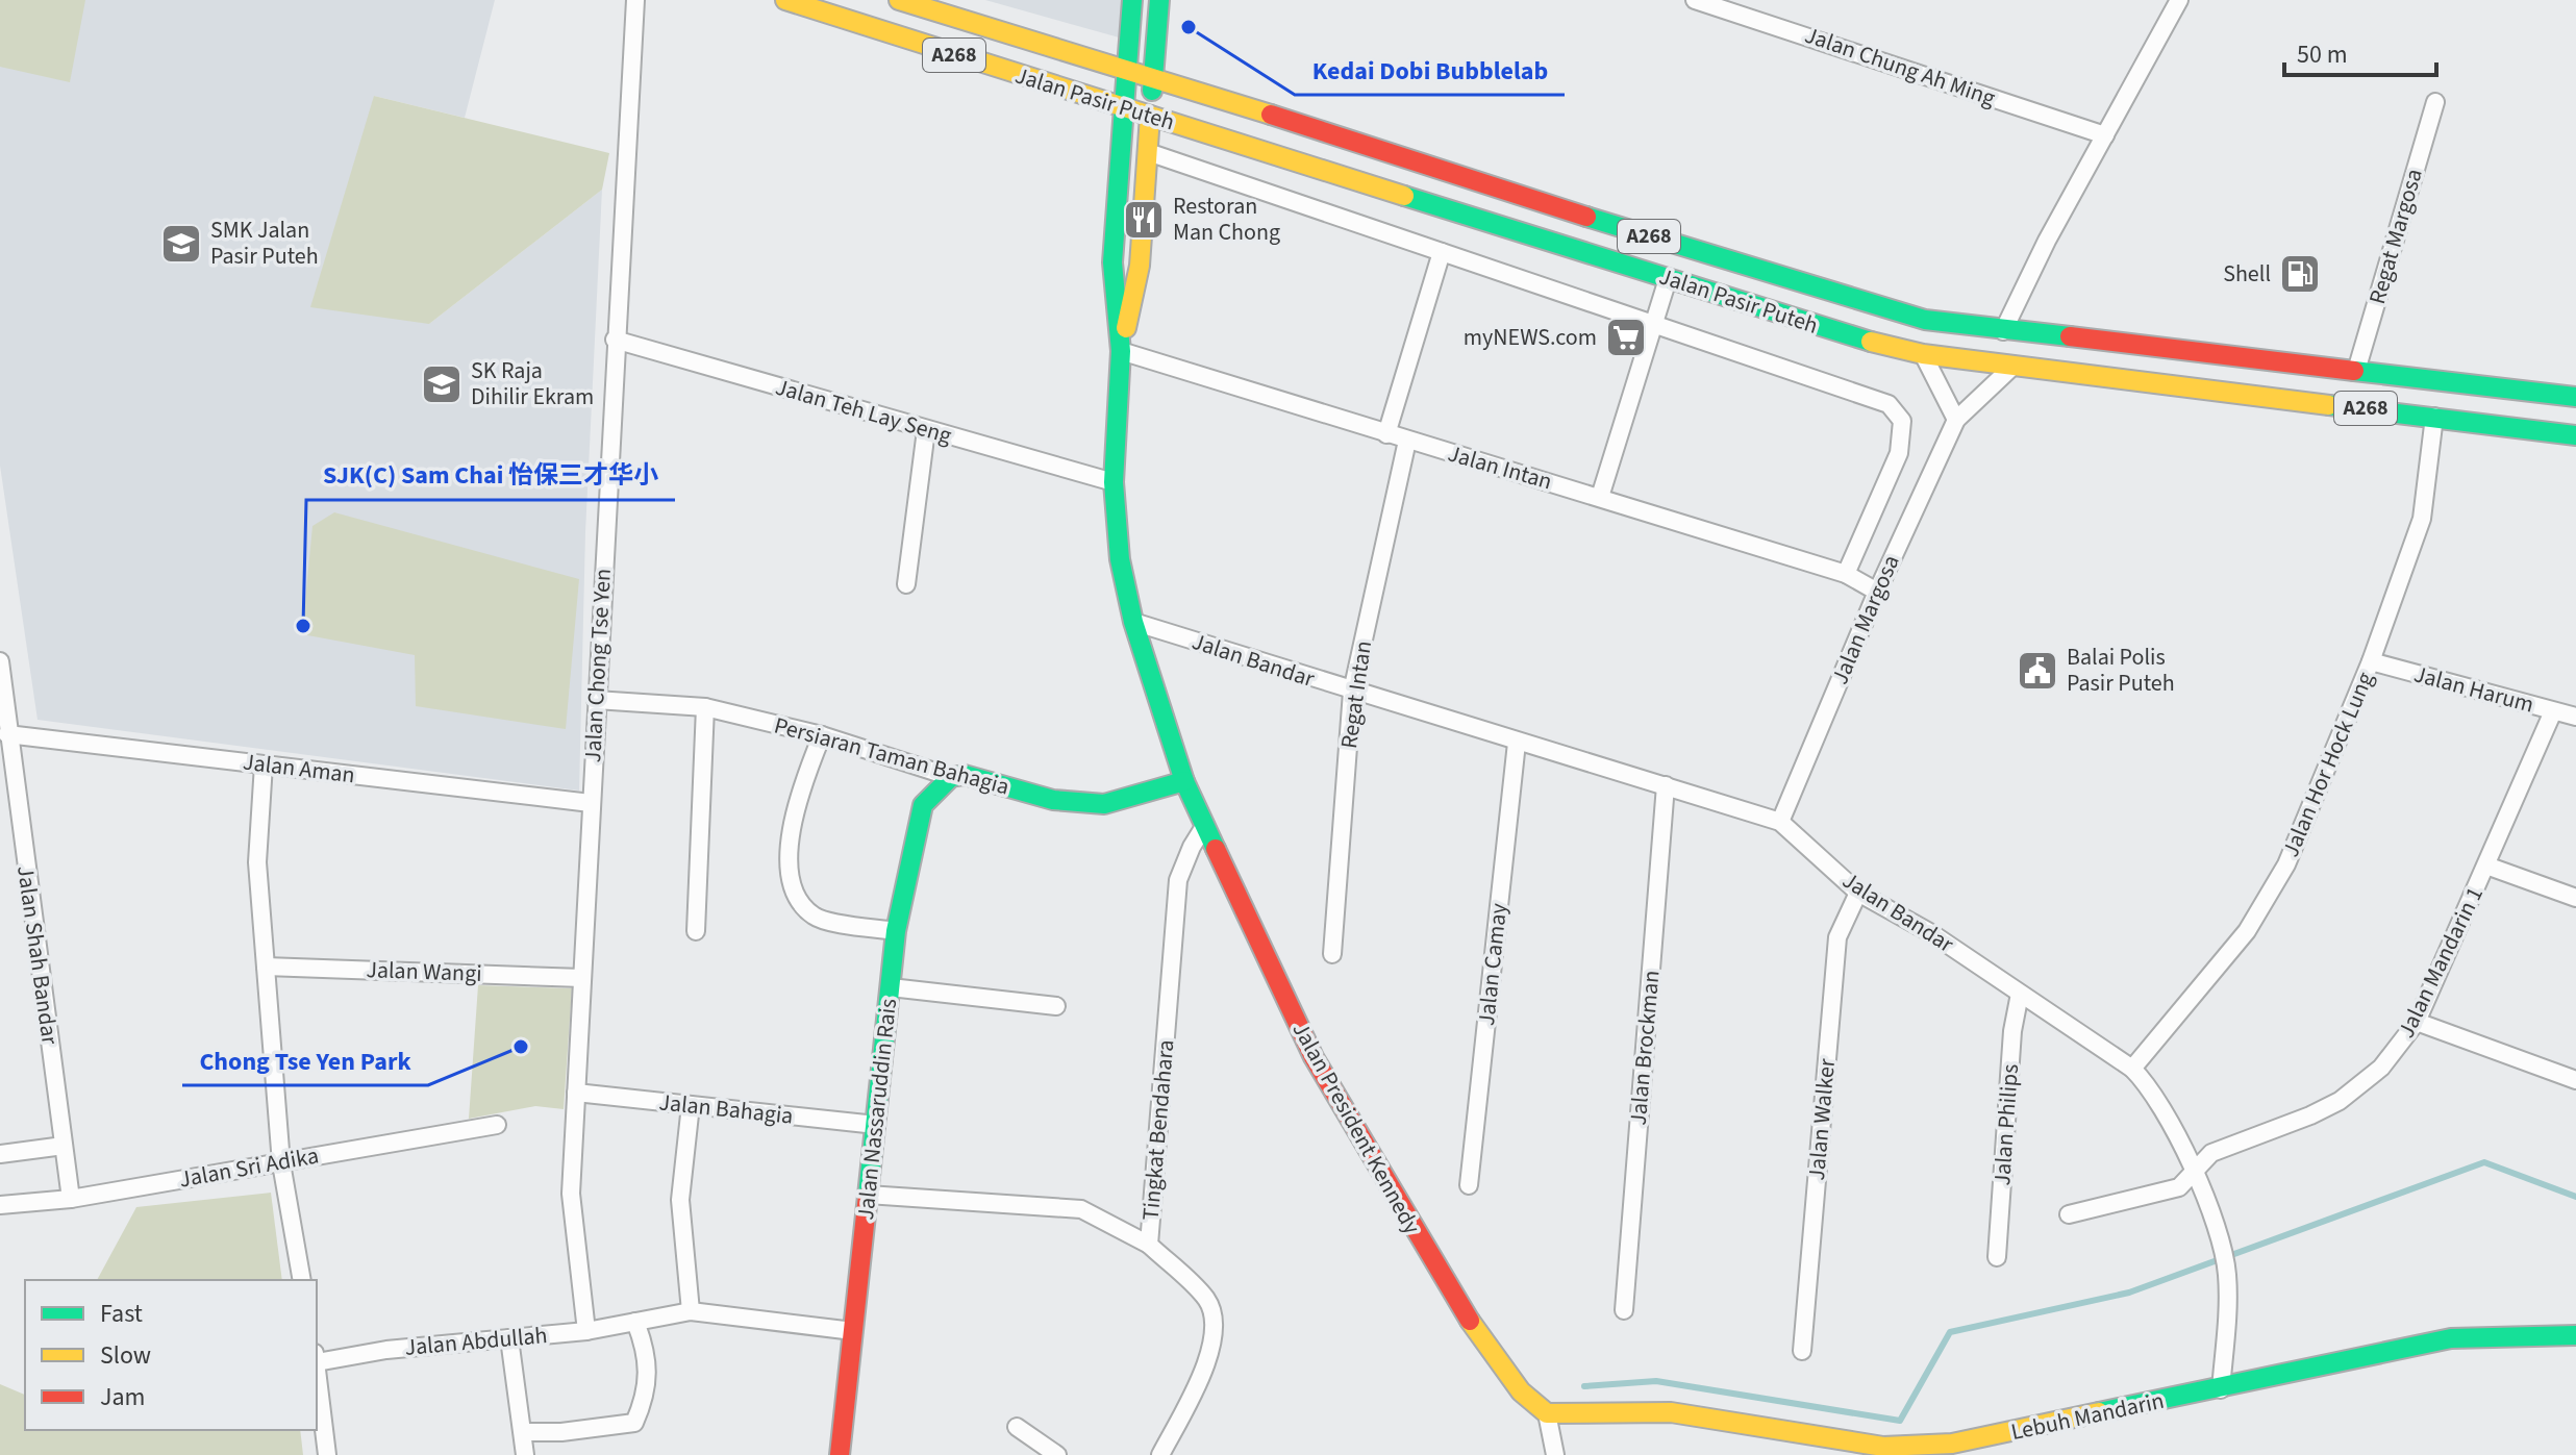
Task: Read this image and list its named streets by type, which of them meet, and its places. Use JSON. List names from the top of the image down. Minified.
{"streets":{"main road":["A268","Jalan Pasir Puteh","Persiaran Taman Bahagia","Jalan Nassaruddin Rais","Jalan President Kennedy","Lebuh Mandarin"],"street":["Jalan Chung Ah Ming","Regat Margosa","Jalan Teh Lay Seng","Jalan Intan","Jalan Margosa","Jalan Bandar","Jalan Chong Tse Yen","Jalan Harum","Regat Intan","Jalan Hor Hock Lung","Jalan Aman","Jalan Shah Bandar","Jalan Mandarin 1","Jalan Camay","Jalan Wangi","Jalan Brockman","Jalan Bahagia","Jalan Walker","Jalan Philips","Tingkat Bendahara","Jalan Sri Adika","Jalan Abdullah"]},"crossings":[["Jalan Pasir Puteh","Regat Margosa"],["Jalan Pasir Puteh","Jalan Hor Hock Lung"],["Jalan Teh Lay Seng","Jalan Chong Tse Yen"],["Jalan Teh Lay Seng","Jalan President Kennedy"],["Jalan Intan","Jalan Margosa"],["Jalan Intan","Regat Intan"],["Jalan Intan","Jalan President Kennedy"],["Jalan Margosa","Jalan Bandar"],["Jalan Bandar","Regat Intan"],["Jalan Bandar","Jalan Hor Hock Lung"],["Jalan Bandar","Jalan Mandarin 1"],["Jalan Bandar","Jalan Camay"],["Jalan Bandar","Jalan Brockman"],["Jalan Bandar","Jalan Walker"],["Jalan Bandar","Jalan Philips"],["Jalan Bandar","Jalan President Kennedy"],["Jalan Bandar","Lebuh Mandarin"],["Jalan Chong Tse Yen","Persiaran Taman Bahagia"],["Jalan Chong Tse Yen","Jalan Aman"],["Jalan Chong Tse Yen","Jalan Wangi"],["Jalan Chong Tse Yen","Jalan Bahagia"],["Jalan Chong Tse Yen","Jalan Abdullah"],["Jalan Harum","Jalan Hor Hock Lung"],["Jalan Harum","Jalan Mandarin 1"],["Persiaran Taman Bahagia","Jalan Nassaruddin Rais"],["Persiaran Taman Bahagia","Jalan President Kennedy"],["Jalan Aman","Jalan Shah Bandar"],["Jalan Shah Bandar","Jalan Sri Adika"],["Jalan Bahagia","Jalan Nassaruddin Rais"],["Jalan Nassaruddin Rais","Jalan Abdullah"],["Jalan President Kennedy","Tingkat Bendahara"],["Jalan President Kennedy","Lebuh Mandarin"]],"places":{"other":["Kedai Dobi Bubblelab","SJK(C) Sam Chai 怡保三才华小","Chong Tse Yen Park"],"restaurant":["Restoran Man Chong"],"school or university":["SMK Jalan Pasir Puteh","SK Raja Dihilir Ekram"],"fuel station":["Shell"],"supermarket":["myNEWS.com"],"public building":["Balai Polis Pasir Puteh"]},"legend":["Fast","Slow","Jam"],"scale_bar":"50 m"}
